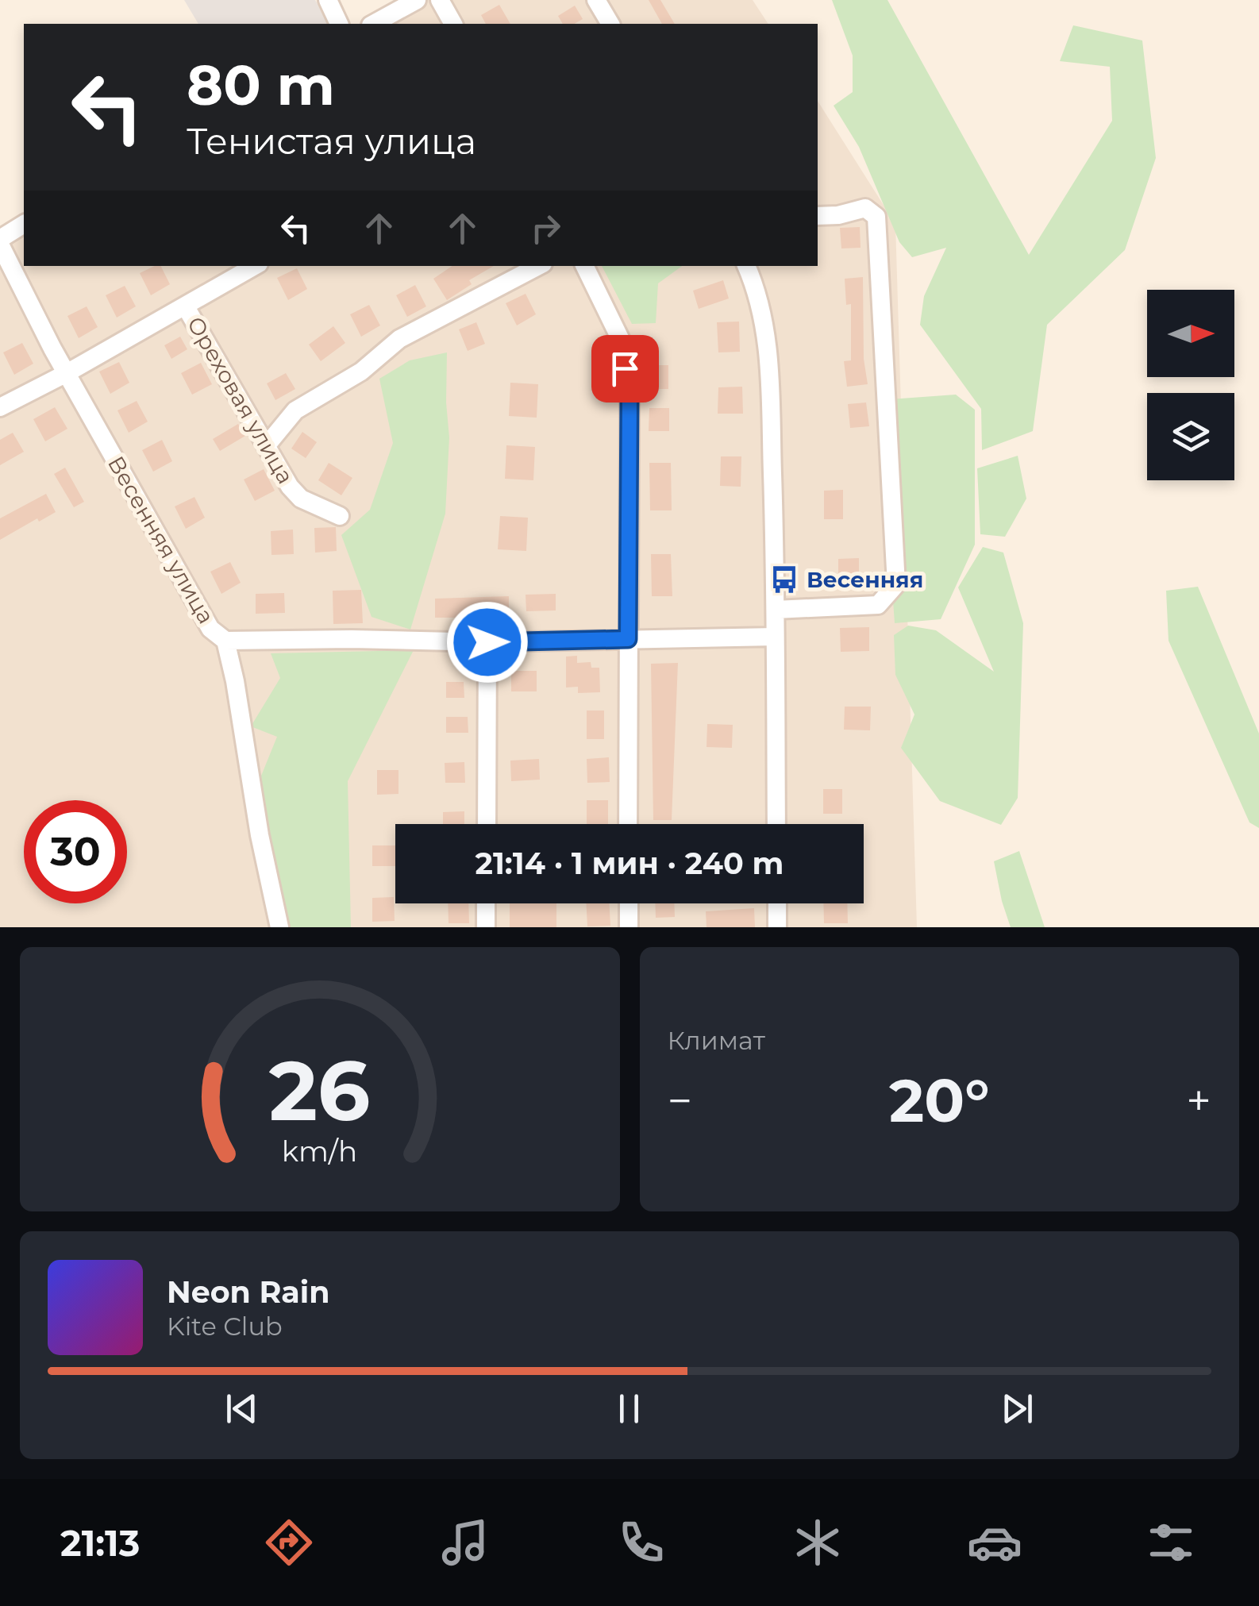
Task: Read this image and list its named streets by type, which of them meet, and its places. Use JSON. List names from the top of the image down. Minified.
{"streets":{"street":["Ореховая улица","Весенняя улица"]},"places":{"bus stop":["Весенняя"]},"north":"right","page":{"turn":["80 m","Тенистая улица"],"limit":"30","trip":"21:14 · 1 мин · 240 m","tile":"Климат","heat":["−","20°","+"],"song":["Neon Rain","Kite Club"],"tabs":"21:13","gauge":["26","km/h"]}}
